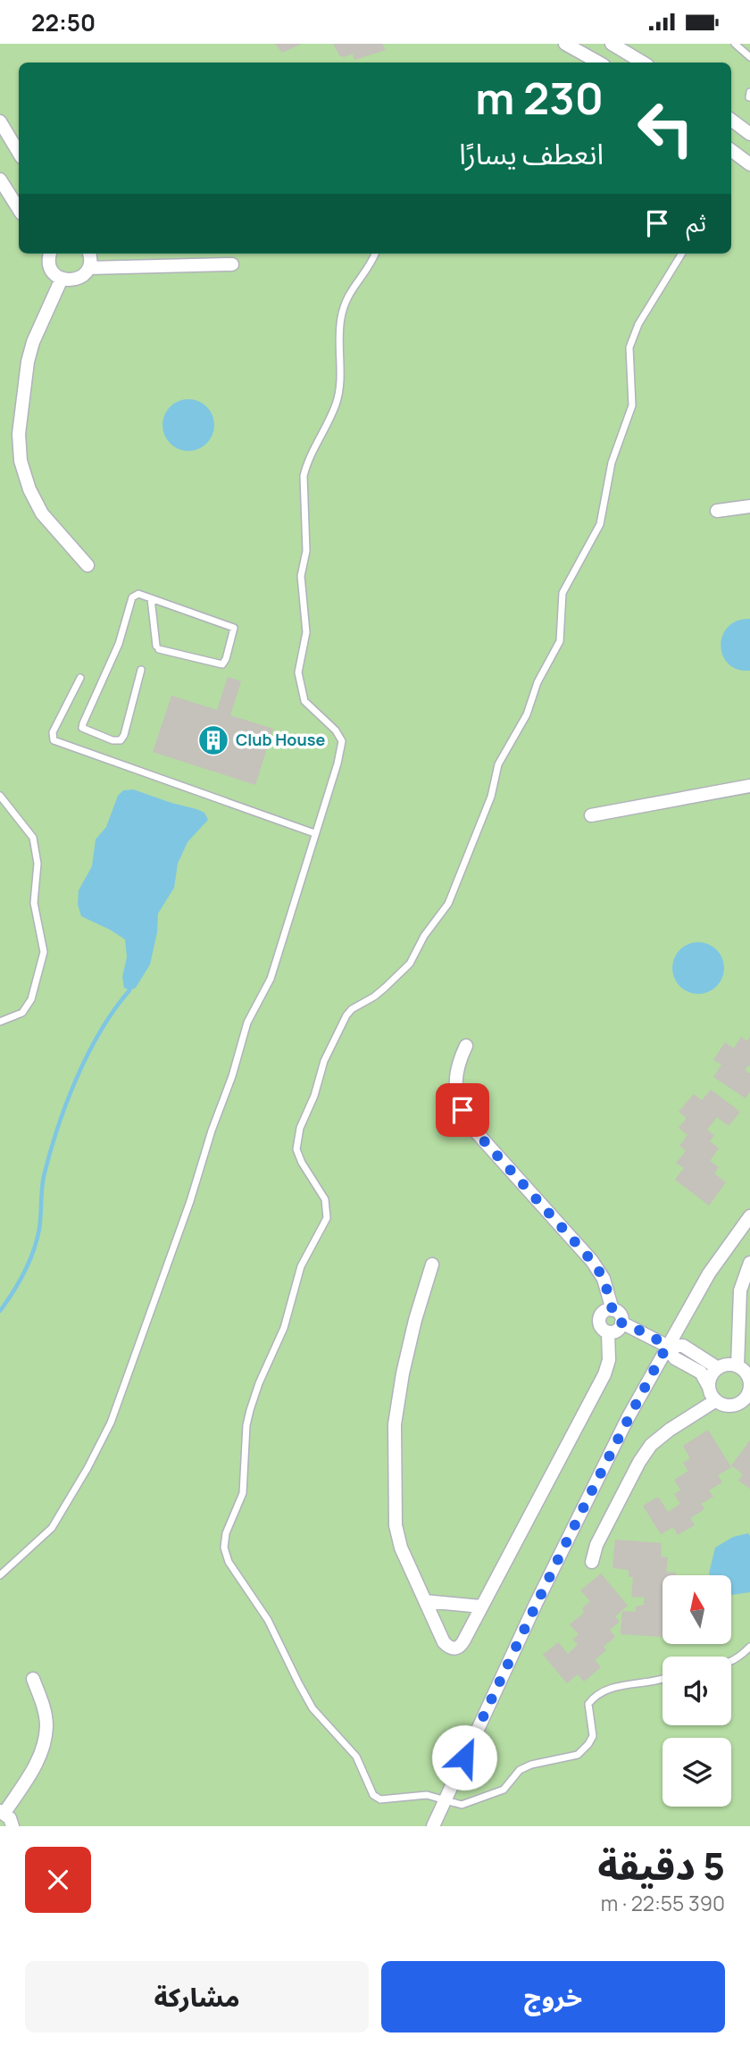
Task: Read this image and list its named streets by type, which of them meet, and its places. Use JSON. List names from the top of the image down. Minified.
{"places":{"building":["Club House"]},"north":"top","page":{"status":"22:50","turn":["230 m","انعطف يسارًا"],"then":"ثم","heading":["5 دقيقة","390 m · 22:55"],"buttons":["خروج","مشاركة"]}}
